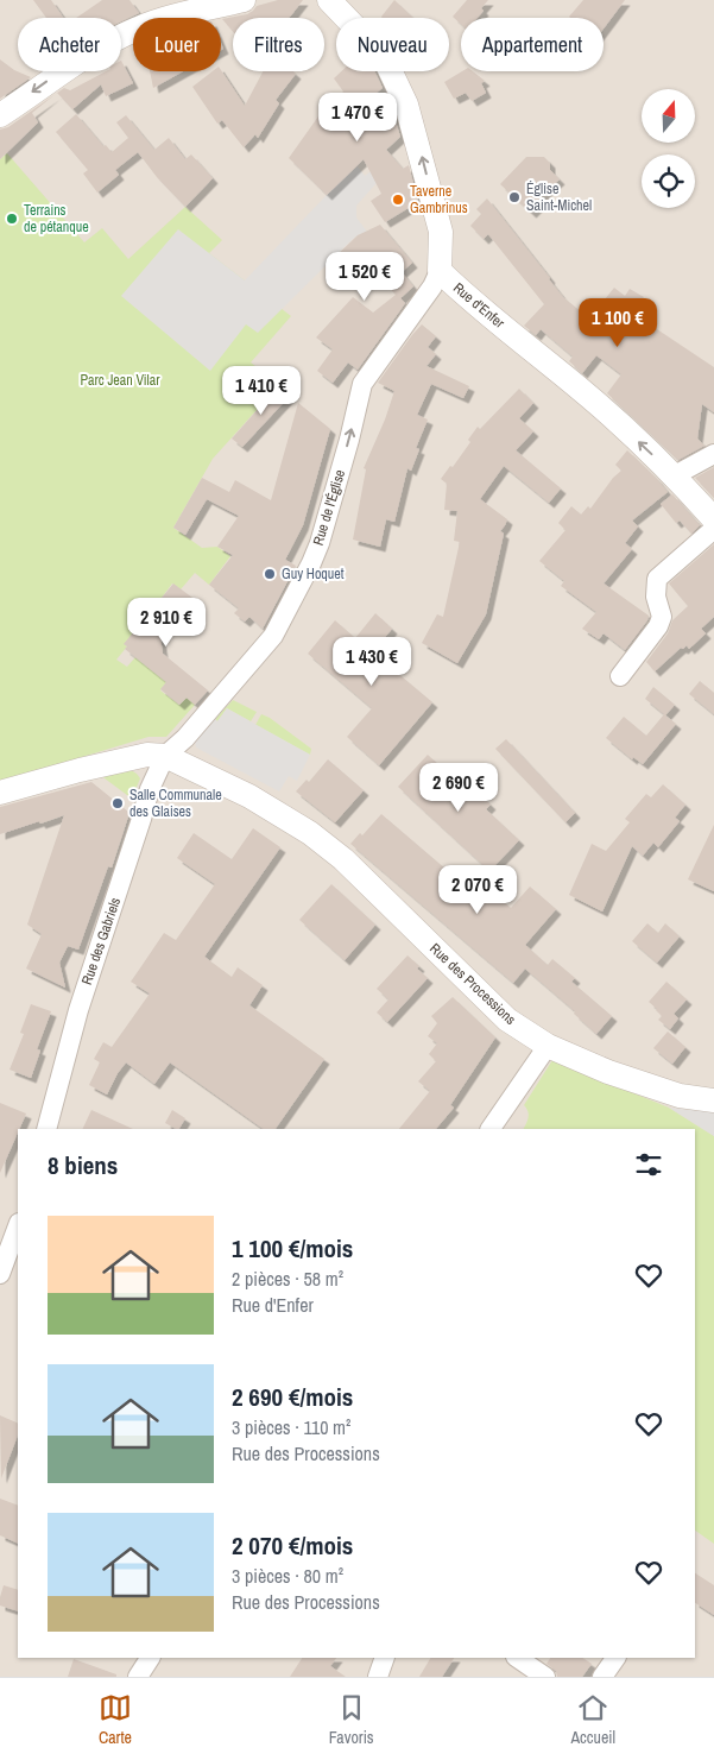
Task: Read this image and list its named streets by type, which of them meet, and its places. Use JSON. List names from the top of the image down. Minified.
{"streets":{"street":["Rue d'Enfer","Rue de l'Église","Rue des Gabriels","Rue des Processions"]},"crossings":[["Rue d'Enfer","Rue de l'Église"],["Rue de l'Église","Rue des Gabriels"],["Rue de l'Église","Rue des Processions"],["Rue des Gabriels","Rue des Processions"]],"one_way":["Rue d'Enfer","Rue de l'Église"],"parks":["Parc Jean Vilar"],"places":["Église Saint-Michel","Taverne Gambrinus","Terrains de pétanque","Guy Hoquet","Salle Communale des Glaises"],"north":"top","page":{"chip":["Acheter","Louer","Filtres","Nouveau","Appartement"],"price":["1 470 €","1 520 €","1 100 €","1 410 €","2 910 €","1 430 €","2 690 €","2 070 €"],"heading":"8 biens","list":[{"name":"1 100 €/mois","note":"2 pièces · 58 m² · Rue d'Enfer"},{"name":"2 690 €/mois","note":"3 pièces · 110 m² · Rue des Processions"},{"name":"2 070 €/mois","note":"3 pièces · 80 m² · Rue des Processions"}],"tabs":["Carte","Favoris","Accueil"]}}
